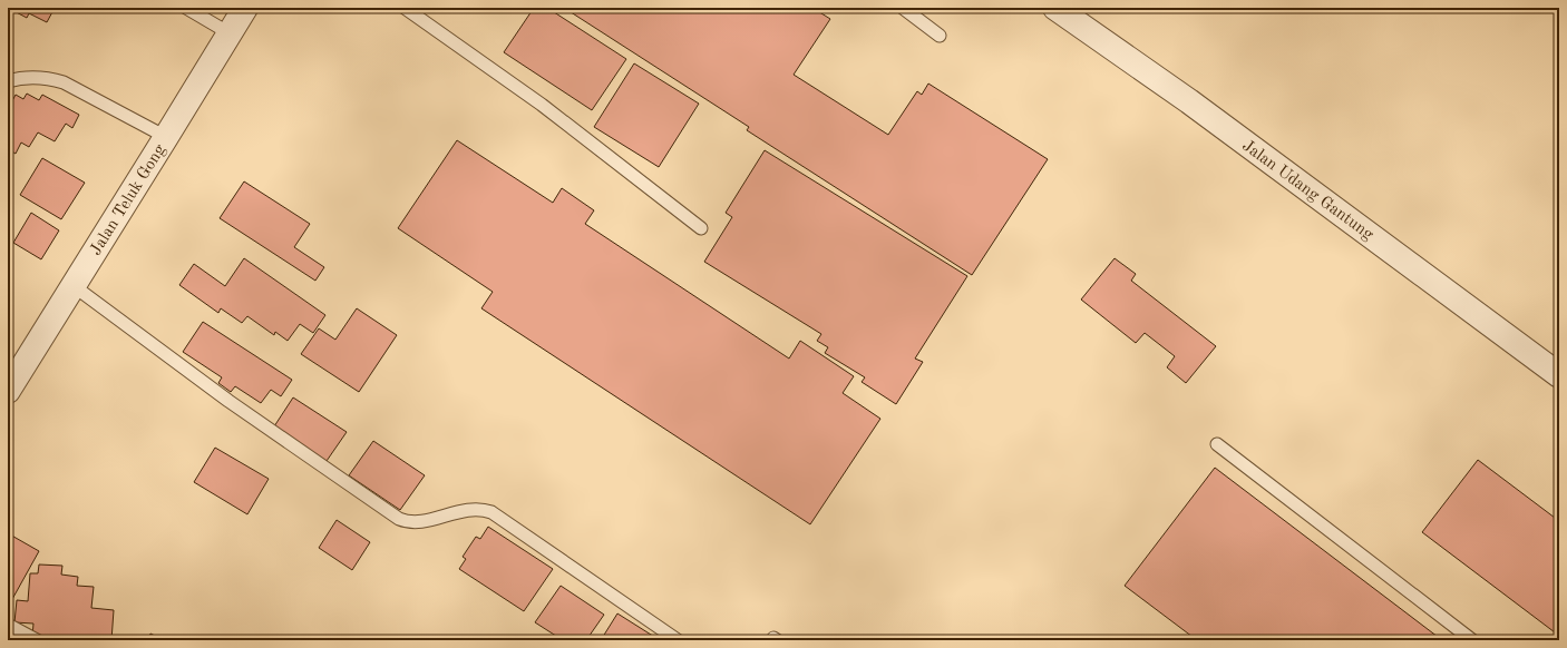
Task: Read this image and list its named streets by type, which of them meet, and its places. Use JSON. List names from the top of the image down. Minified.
{"streets":{"street":["Jalan Udang Gantung","Jalan Teluk Gong"]}}
